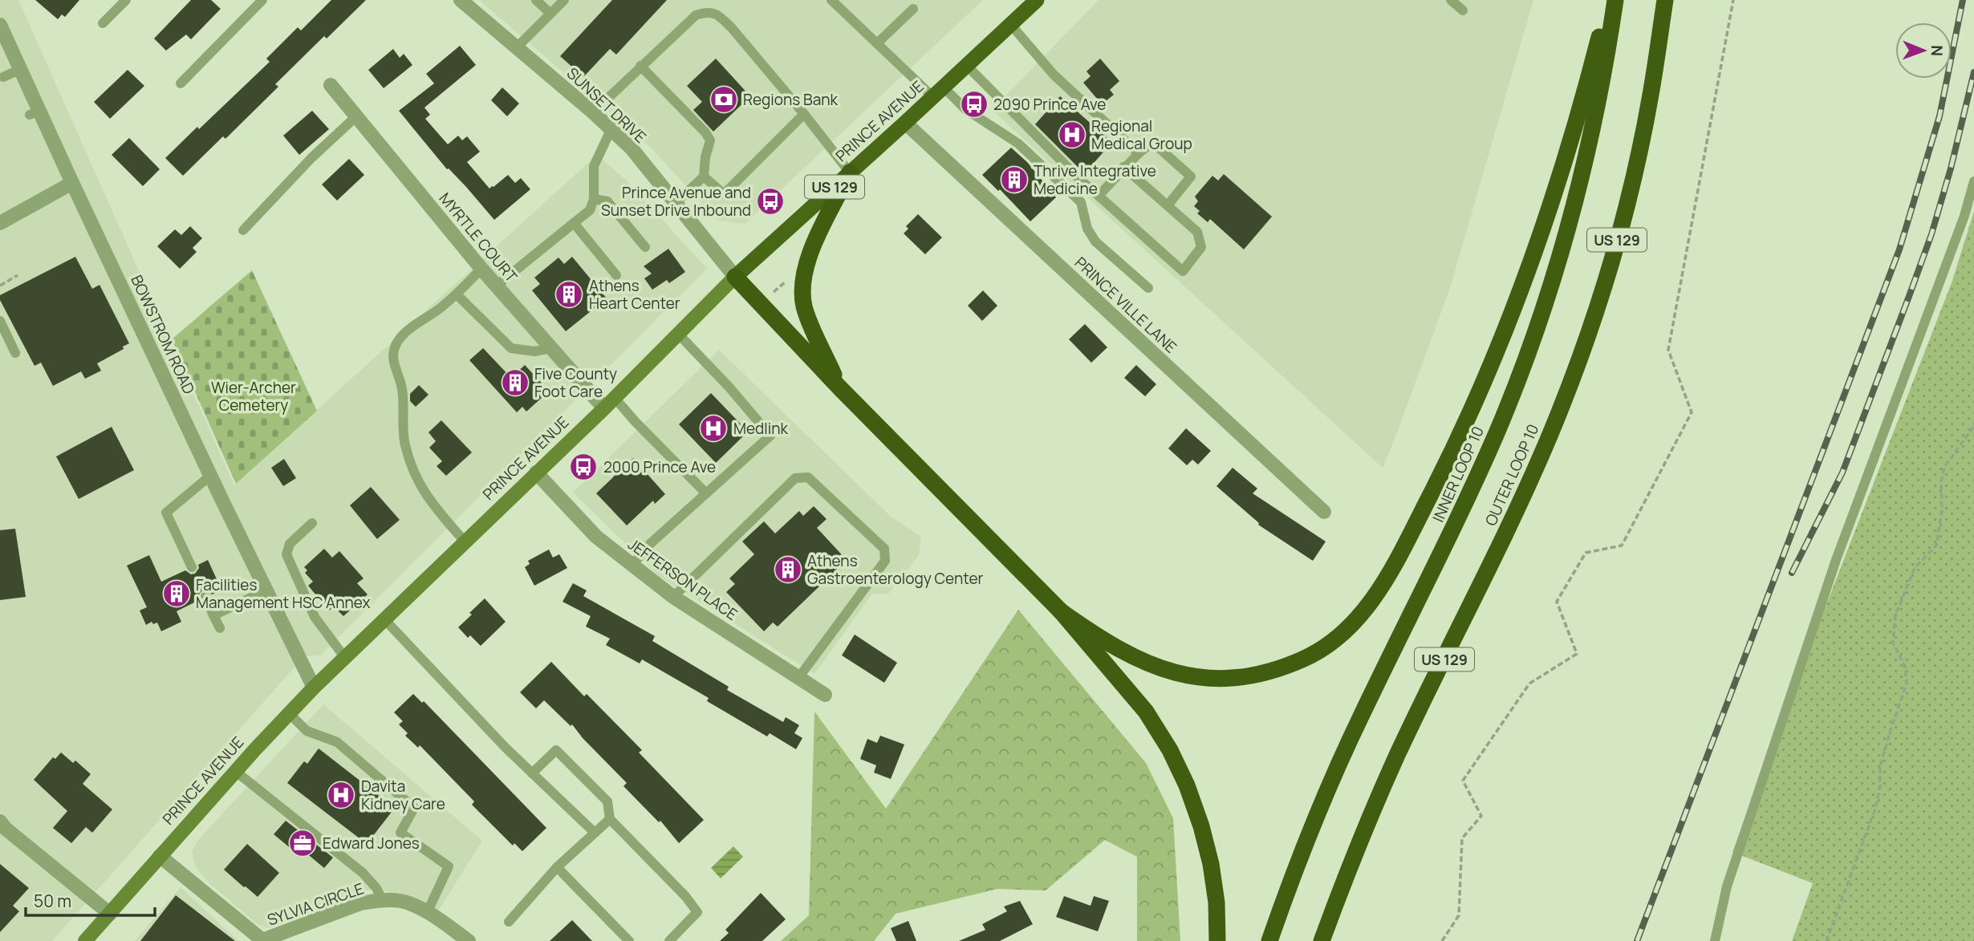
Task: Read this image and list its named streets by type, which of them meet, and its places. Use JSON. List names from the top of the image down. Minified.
{"streets":{"highway":["PRINCE AVENUE","US 129","INNER LOOP 10","OUTER LOOP 10"],"street":["SUNSET DRIVE","MYRTLE COURT","PRINCE VILLE LANE","BOWSTROM ROAD","JEFFERSON PLACE","SYLVIA CIRCLE"]},"crossings":[["SUNSET DRIVE","PRINCE AVENUE"],["PRINCE AVENUE","MYRTLE COURT"],["PRINCE AVENUE","PRINCE VILLE LANE"],["PRINCE AVENUE","BOWSTROM ROAD"],["PRINCE AVENUE","JEFFERSON PLACE"],["PRINCE AVENUE","SYLVIA CIRCLE"],["US 129","OUTER LOOP 10"]],"parks":["Wier-Archer Cemetery"],"places":{"bank":["Regions Bank"],"bus stop":["2090 Prince Ave","Prince Avenue and Sunset Drive Inbound","2000 Prince Ave"],"hospital":["Regional Medical Group","Medlink","Davita Kidney Care"],"building":["Thrive Integrative Medicine","Athens Heart Center","Five County Foot Care","Athens Gastroenterology Center","Facilities Management HSC Annex"],"office":["Edward Jones"]},"scale_bar":"50 m","north":"right"}
